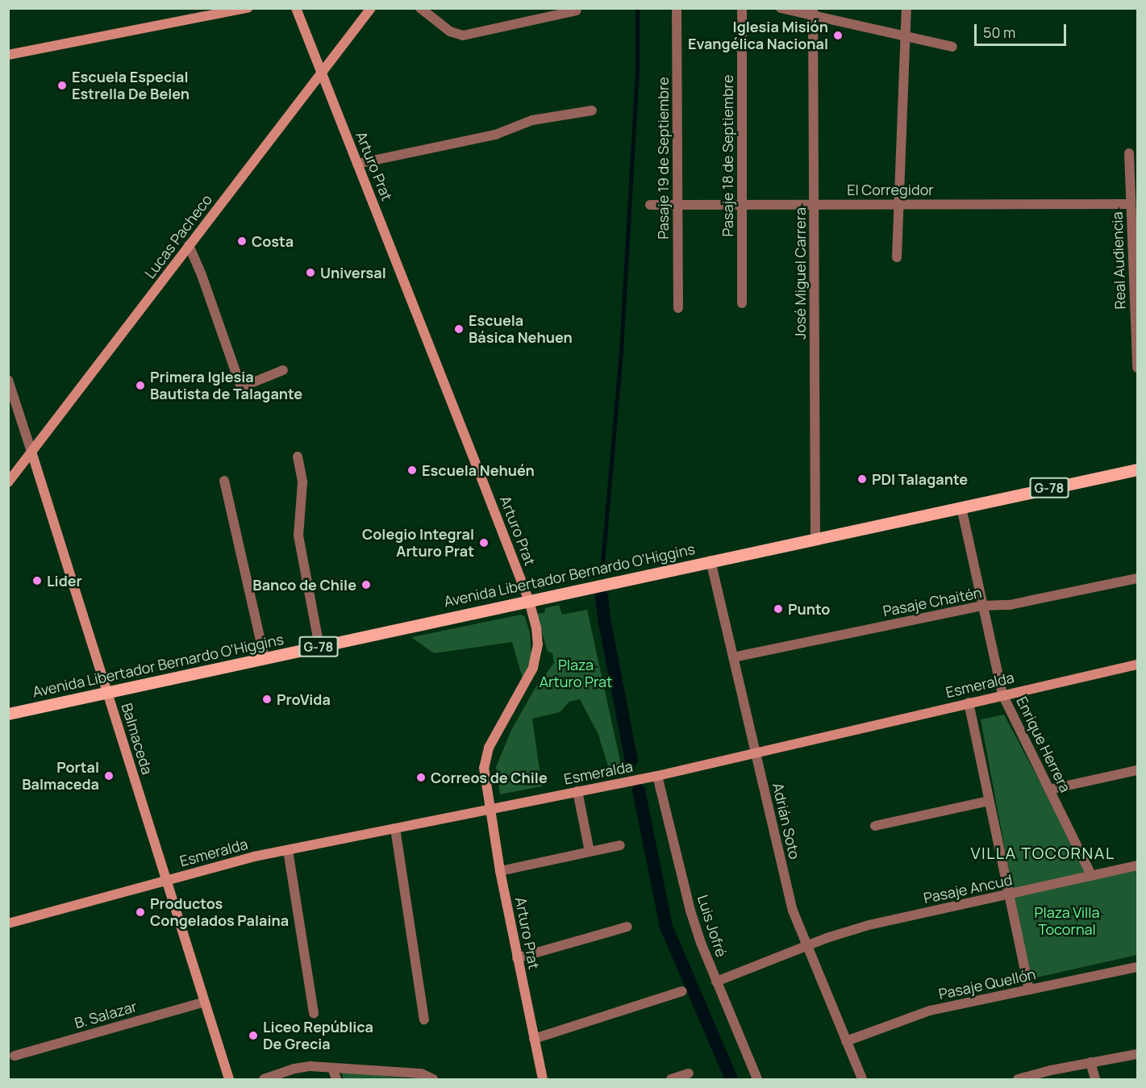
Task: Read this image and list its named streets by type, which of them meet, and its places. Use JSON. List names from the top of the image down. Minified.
{"streets":{"main road":["Arturo Prat","Lucas Pacheco","G-78","Avenida Libertador Bernardo O'Higgins","Esmeralda","Balmaceda"],"street":["Pasaje 18 de Septiembre","Pasaje 19 de Septiembre","El Corregidor","Real Audiencia","José Miguel Carrera","Pasaje Chaitén","Enrique Herrera","Adrián Soto","Pasaje Ancud","Luis Jofré","Pasaje Quellón","B. Salazar"]},"crossings":[["Pasaje 18 de Septiembre","El Corregidor"],["Pasaje 19 de Septiembre","El Corregidor"],["Arturo Prat","Lucas Pacheco"],["Arturo Prat","Avenida Libertador Bernardo O'Higgins"],["Arturo Prat","Esmeralda"],["El Corregidor","Real Audiencia"],["El Corregidor","José Miguel Carrera"],["Lucas Pacheco","Balmaceda"],["José Miguel Carrera","Avenida Libertador Bernardo O'Higgins"],["Avenida Libertador Bernardo O'Higgins","Balmaceda"],["Avenida Libertador Bernardo O'Higgins","Enrique Herrera"],["Avenida Libertador Bernardo O'Higgins","Adrián Soto"],["Pasaje Chaitén","Enrique Herrera"],["Pasaje Chaitén","Adrián Soto"],["Esmeralda","Balmaceda"],["Esmeralda","Enrique Herrera"],["Esmeralda","Adrián Soto"],["Esmeralda","Luis Jofré"],["Balmaceda","B. Salazar"],["Enrique Herrera","Pasaje Ancud"],["Adrián Soto","Pasaje Ancud"],["Adrián Soto","Pasaje Quellón"],["Pasaje Ancud","Luis Jofré"]],"districts":["VILLA TOCORNAL"],"parks":["Plaza Arturo Prat","Plaza Villa Tocornal"],"places":["Iglesia Misión Evangélica Nacional","Escuela Especial Estrella De Belen","Costa","Universal","Escuela Básica Nehuen","Primera Iglesia Bautista de Talagante","Escuela Nehuén","PDI Talagante","Colegio Integral Arturo Prat","Lider","Banco de Chile","Punto","ProVida","Portal Balmaceda","Correos de Chile","Productos Congelados Palaina","Liceo República De Grecia"],"scale_bar":"50 m"}
